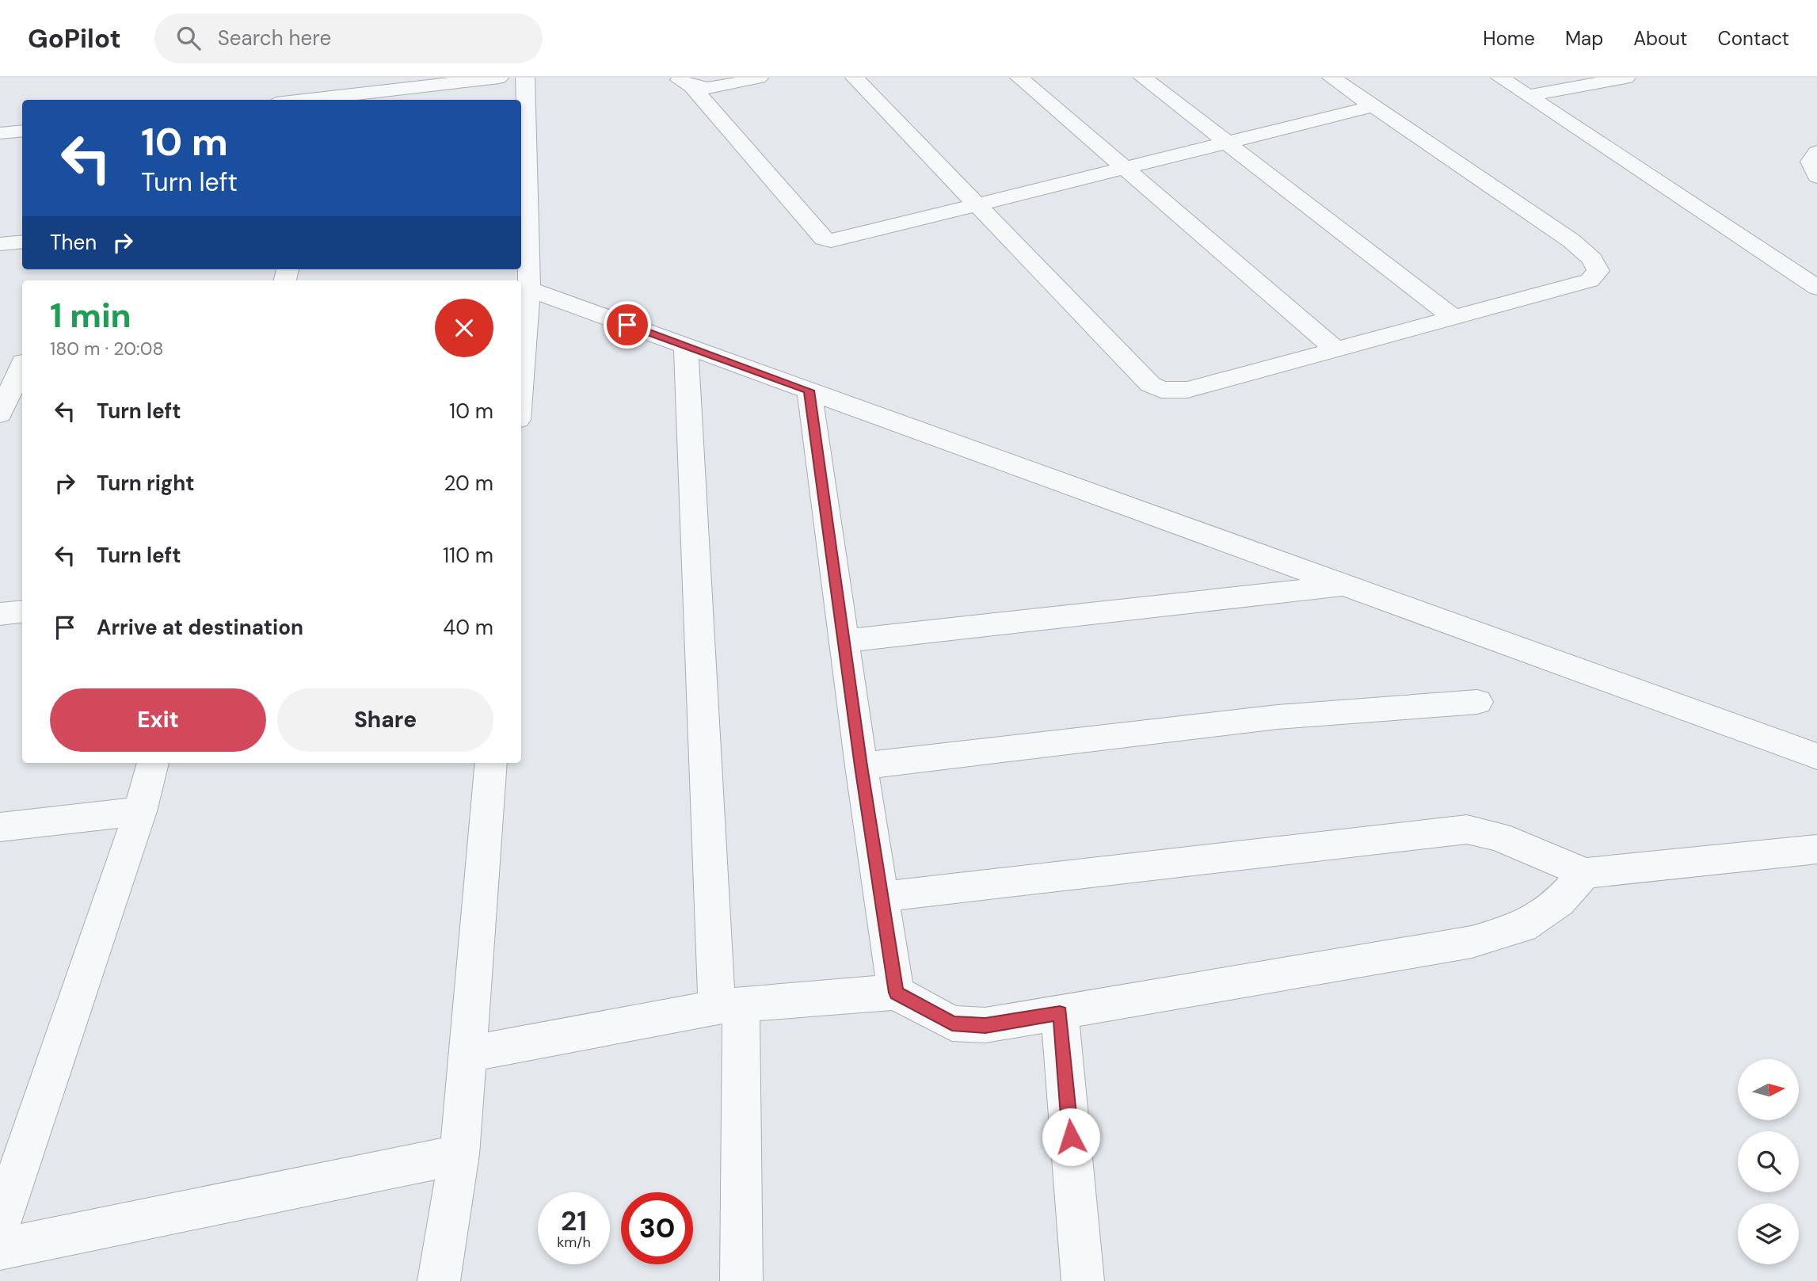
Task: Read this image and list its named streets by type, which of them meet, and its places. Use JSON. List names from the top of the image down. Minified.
{"north":"right","page":{"header":"GoPilot","search":"Search here","nav":["Home","Map","About","Contact"],"turn":["10 m","Turn left"],"then":"Then","heading":["1 min","180 m · 20:08"],"list":[{"name":"Turn left","value":"10 m"},{"name":"Turn right","value":"20 m"},{"name":"Turn left","value":"110 m"},{"name":"Arrive at destination","value":"40 m"}],"buttons":["Exit","Share"],"speed":"21 km/h","limit":"30"}}
